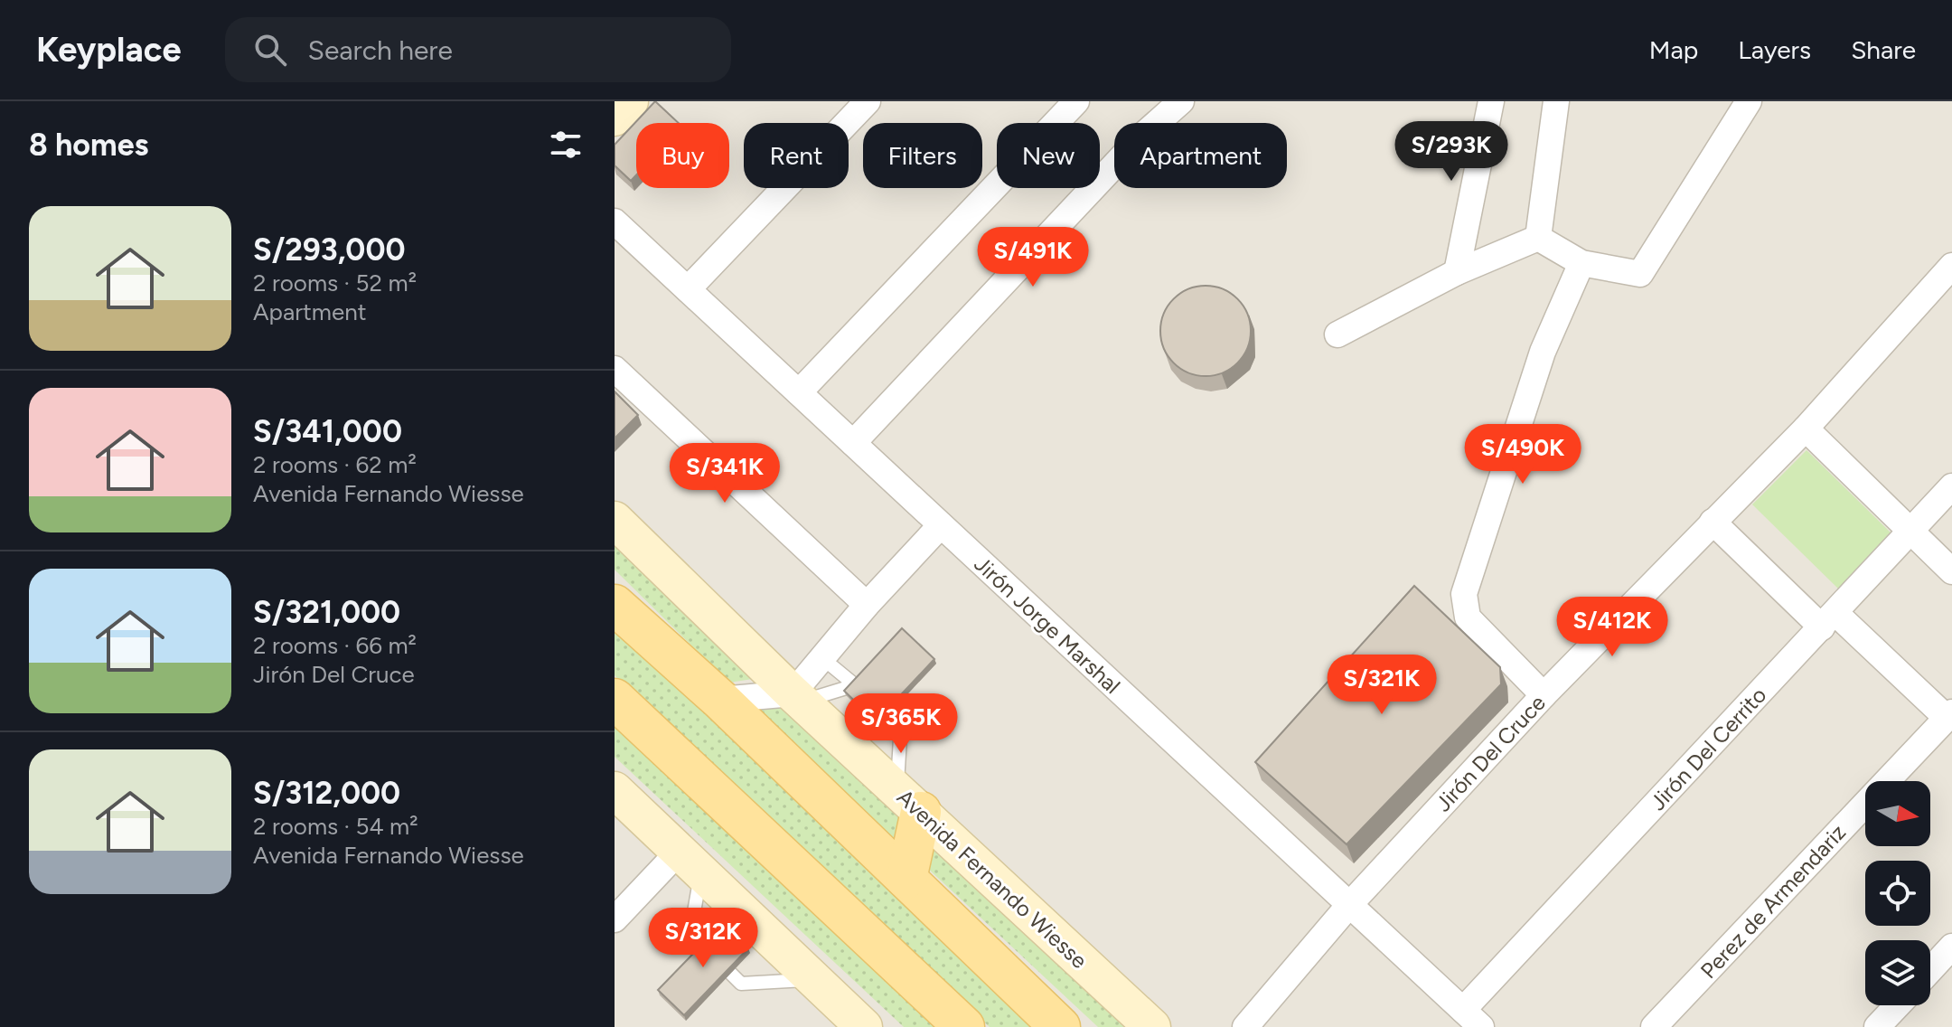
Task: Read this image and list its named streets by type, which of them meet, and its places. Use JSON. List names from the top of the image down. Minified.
{"streets":{"main road":["Avenida Fernando Wiesse"],"street":["Jirón Jorge Marshal","Jirón Del Cerrito","Jirón Del Cruce","Perez de Armendariz"]},"crossings":[["Jirón Jorge Marshal","Jirón Del Cerrito"],["Jirón Jorge Marshal","Jirón Del Cruce"]],"north":"right","page":{"header":"Keyplace","search":"Search here","nav":["Map","Layers","Share"],"heading":"8 homes","price":["S/293K","S/491K","S/490K","S/341K","S/412K","S/321K","S/365K","S/312K"],"chip":["Buy","Rent","Filters","New","Apartment"],"list":[{"name":"S/293,000","note":"2 rooms · 52 m² · Apartment"},{"name":"S/341,000","note":"2 rooms · 62 m² · Avenida Fernando Wiesse"},{"name":"S/321,000","note":"2 rooms · 66 m² · Jirón Del Cruce"},{"name":"S/312,000","note":"2 rooms · 54 m² · Avenida Fernando Wiesse"}]}}
